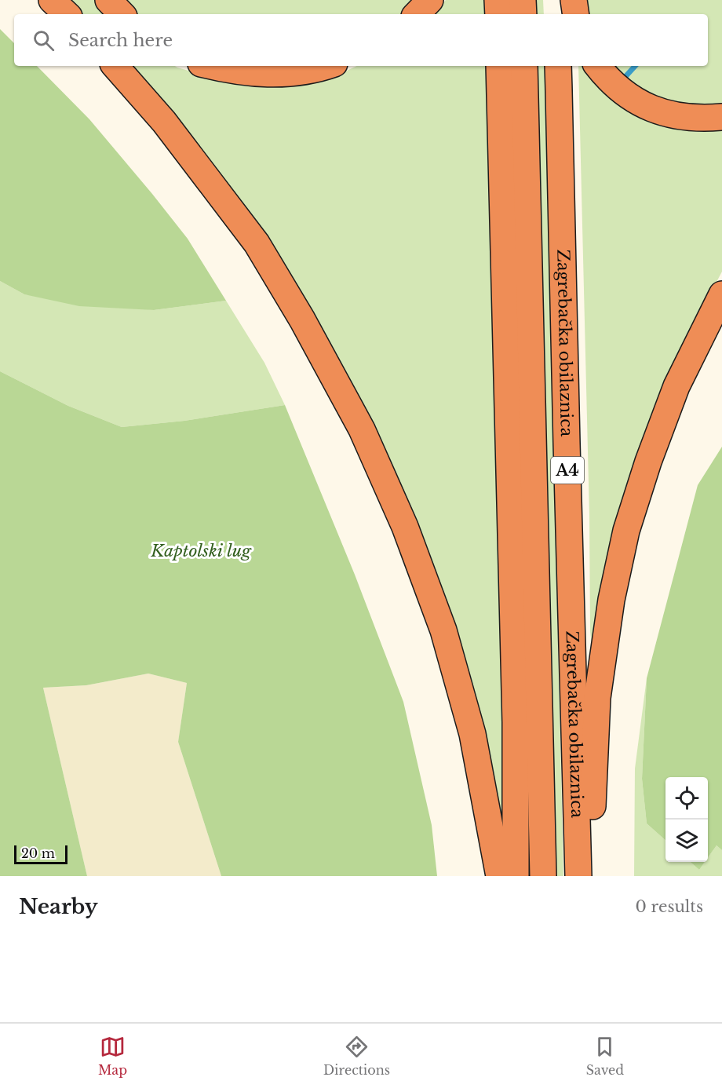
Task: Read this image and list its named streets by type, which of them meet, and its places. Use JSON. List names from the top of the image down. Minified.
{"streets":{"highway":["Zagrebačka obilaznica","A4"]},"parks":["Kaptolski lug"],"scale_bar":"20 m","page":{"search":"Search here","scale":"20 m","heading":["Nearby","0 results"],"nav":["Map","Directions","Saved"]}}
